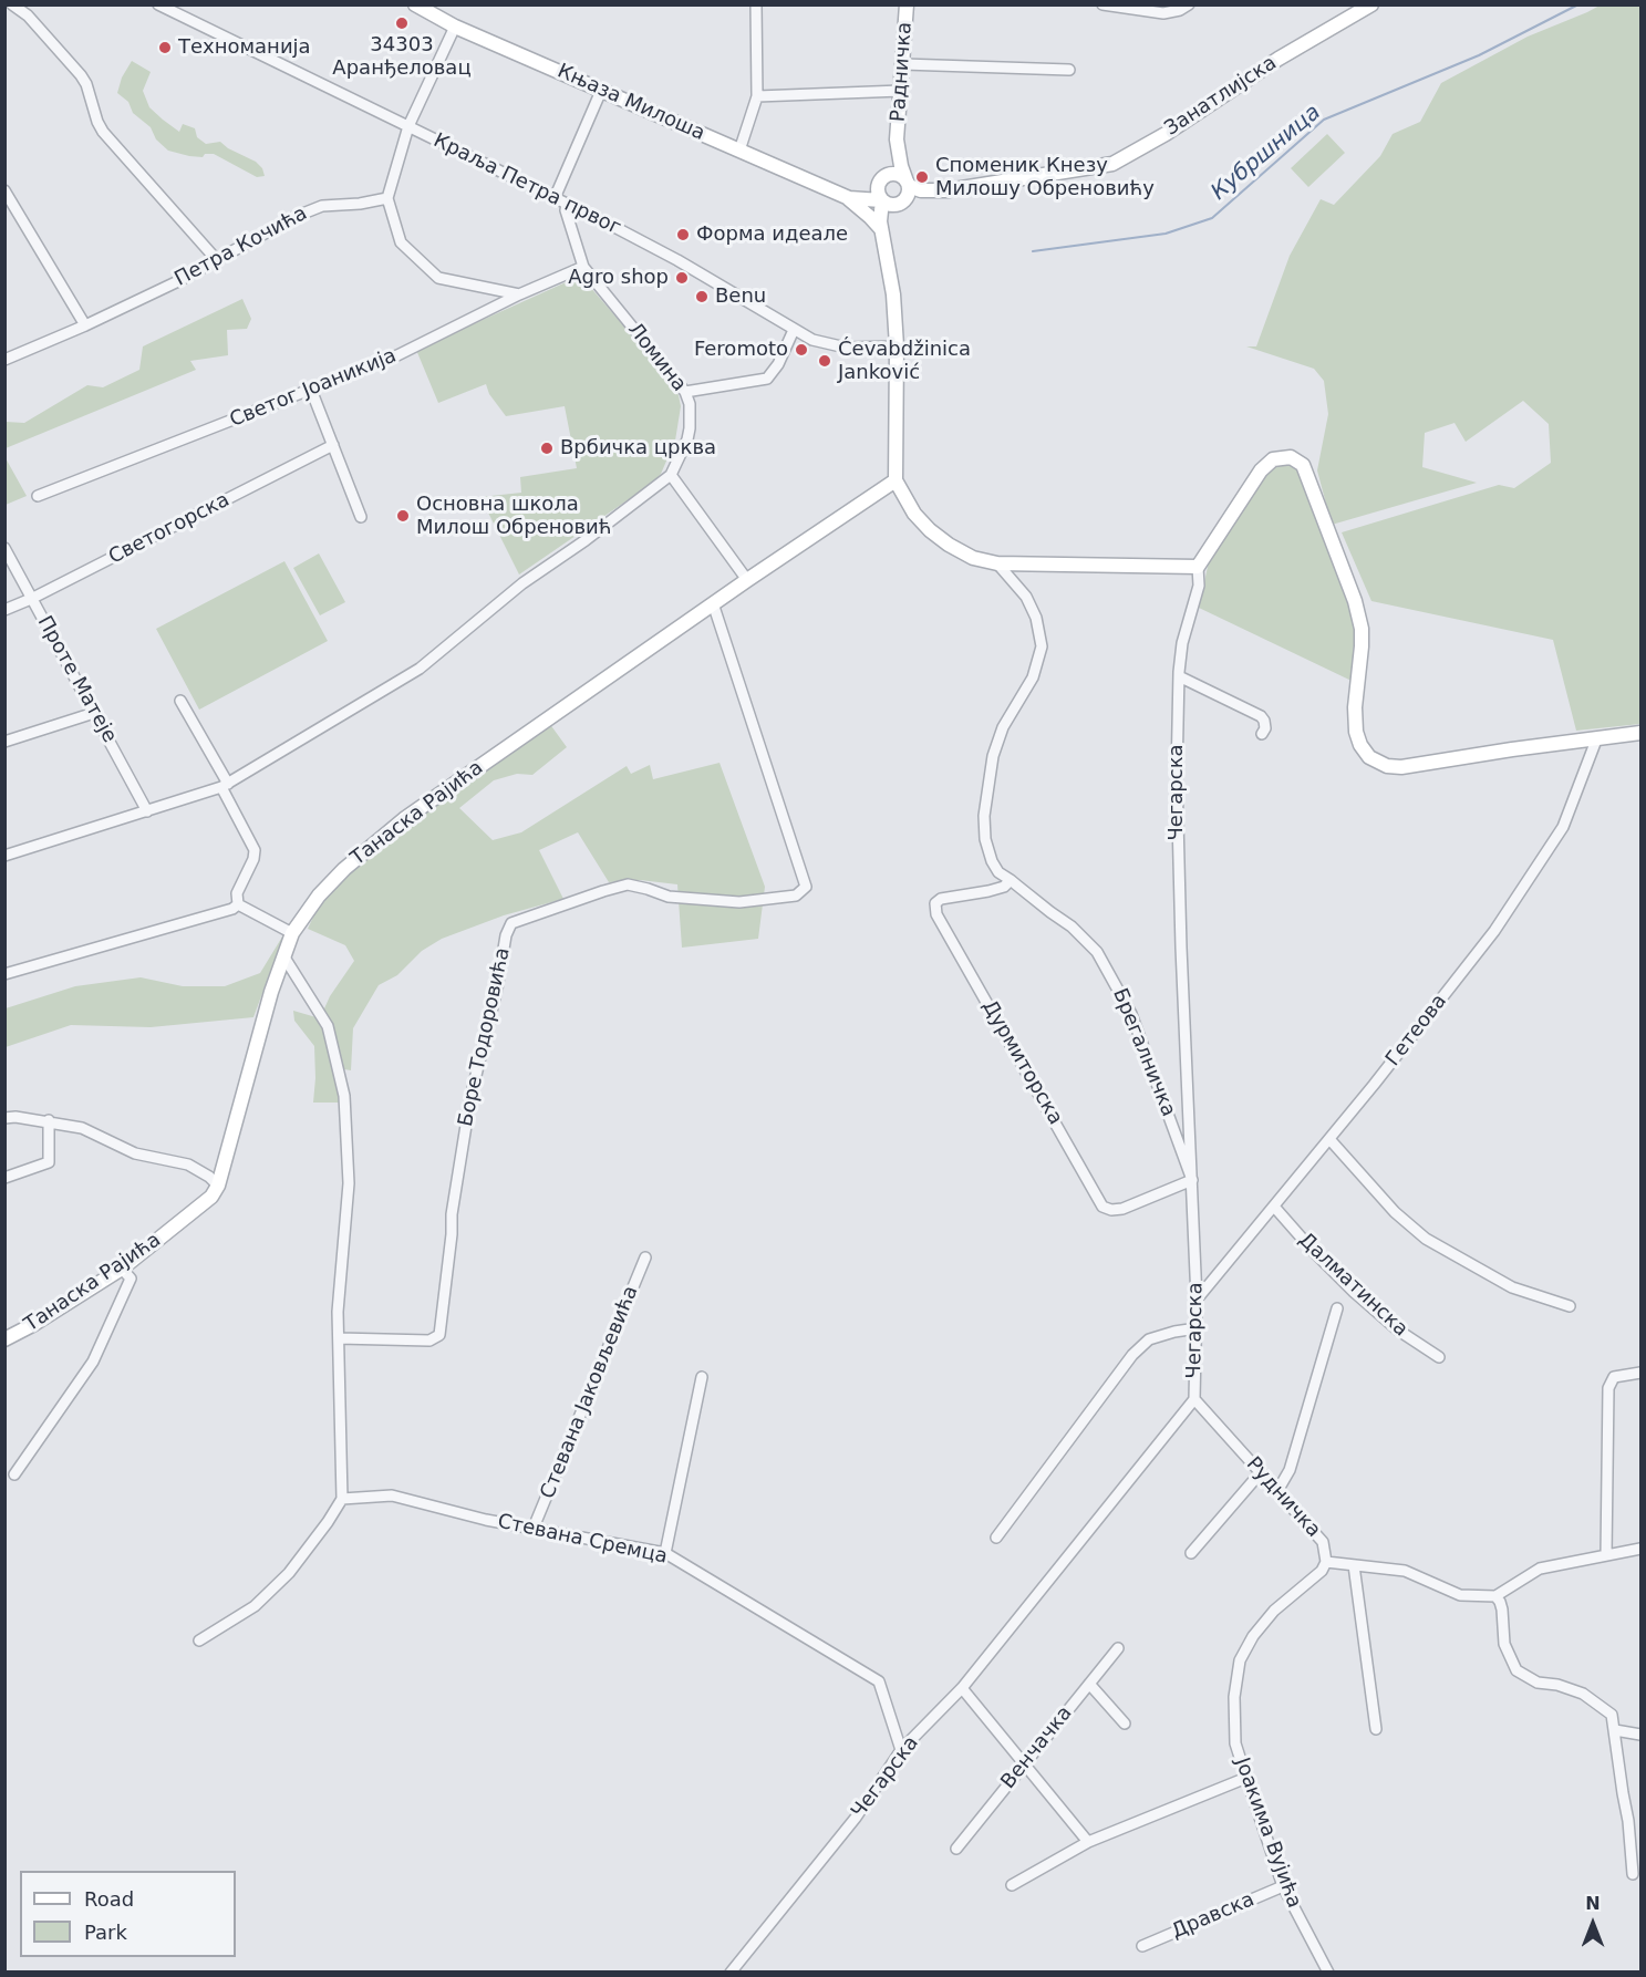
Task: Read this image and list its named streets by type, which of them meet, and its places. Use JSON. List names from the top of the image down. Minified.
{"streets":{"street":["Радничка","Занатлијска","Књаза Милоша","Краља Петра првог","Петра Кочића","Ломина","Светог Јоаникија","Светогорска","Проте Матеје","Чегарска","Танаска Рајића","Гетеова","Боре Тодоровића","Брегалничка","Дурмиторска","Далматинска","Стевана Јаковљевића","Рудничка","Стевана Сремца","Венчачка","Јоакима Вујића","Дравска"]},"crossings":[["Радничка","Занатлијска"],["Радничка","Књаза Милоша"],["Занатлијска","Књаза Милоша"],["Краља Петра првог","Ломина"],["Ломина","Светог Јоаникија"],["Светогорска","Проте Матеје"],["Чегарска","Гетеова"],["Чегарска","Брегалничка"],["Чегарска","Дурмиторска"],["Чегарска","Рудничка"],["Чегарска","Стевана Сремца"],["Танаска Рајића","Боре Тодоровића"],["Гетеова","Далматинска"],["Брегалничка","Дурмиторска"],["Стевана Јаковљевића","Стевана Сремца"],["Рудничка","Јоакима Вујића"],["Јоакима Вујића","Дравска"]],"water":["Кубршница"],"places":["34303 Аранђеловац","Техноманија","Споменик Кнезу Милошу Обреновићу","Форма идеале","Agro shop","Benu","Feromoto","Ćevabdžinica Janković","Врбичка црква","Основна школа Милош Обреновић"],"legend":["Road","Park"],"north":"top"}
